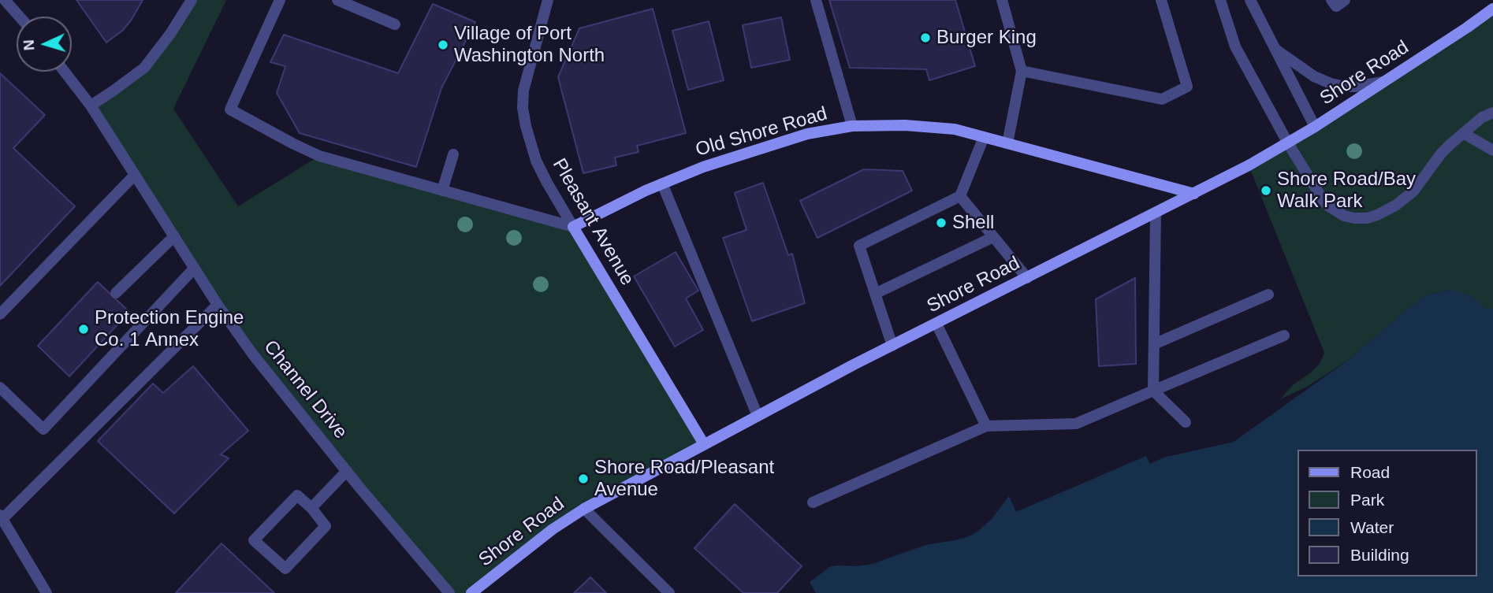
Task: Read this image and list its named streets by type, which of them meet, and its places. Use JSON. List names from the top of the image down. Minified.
{"streets":{"main road":["Shore Road","Old Shore Road","Pleasant Avenue"],"street":["Channel Drive"]},"crossings":[["Shore Road","Old Shore Road"],["Shore Road","Pleasant Avenue"],["Old Shore Road","Pleasant Avenue"]],"places":["Burger King","Village of Port Washington North","Shore Road/Bay Walk Park","Shell","Protection Engine Co. 1 Annex","Shore Road/Pleasant Avenue"],"legend":["Road","Park","Water","Building"],"north":"left"}
